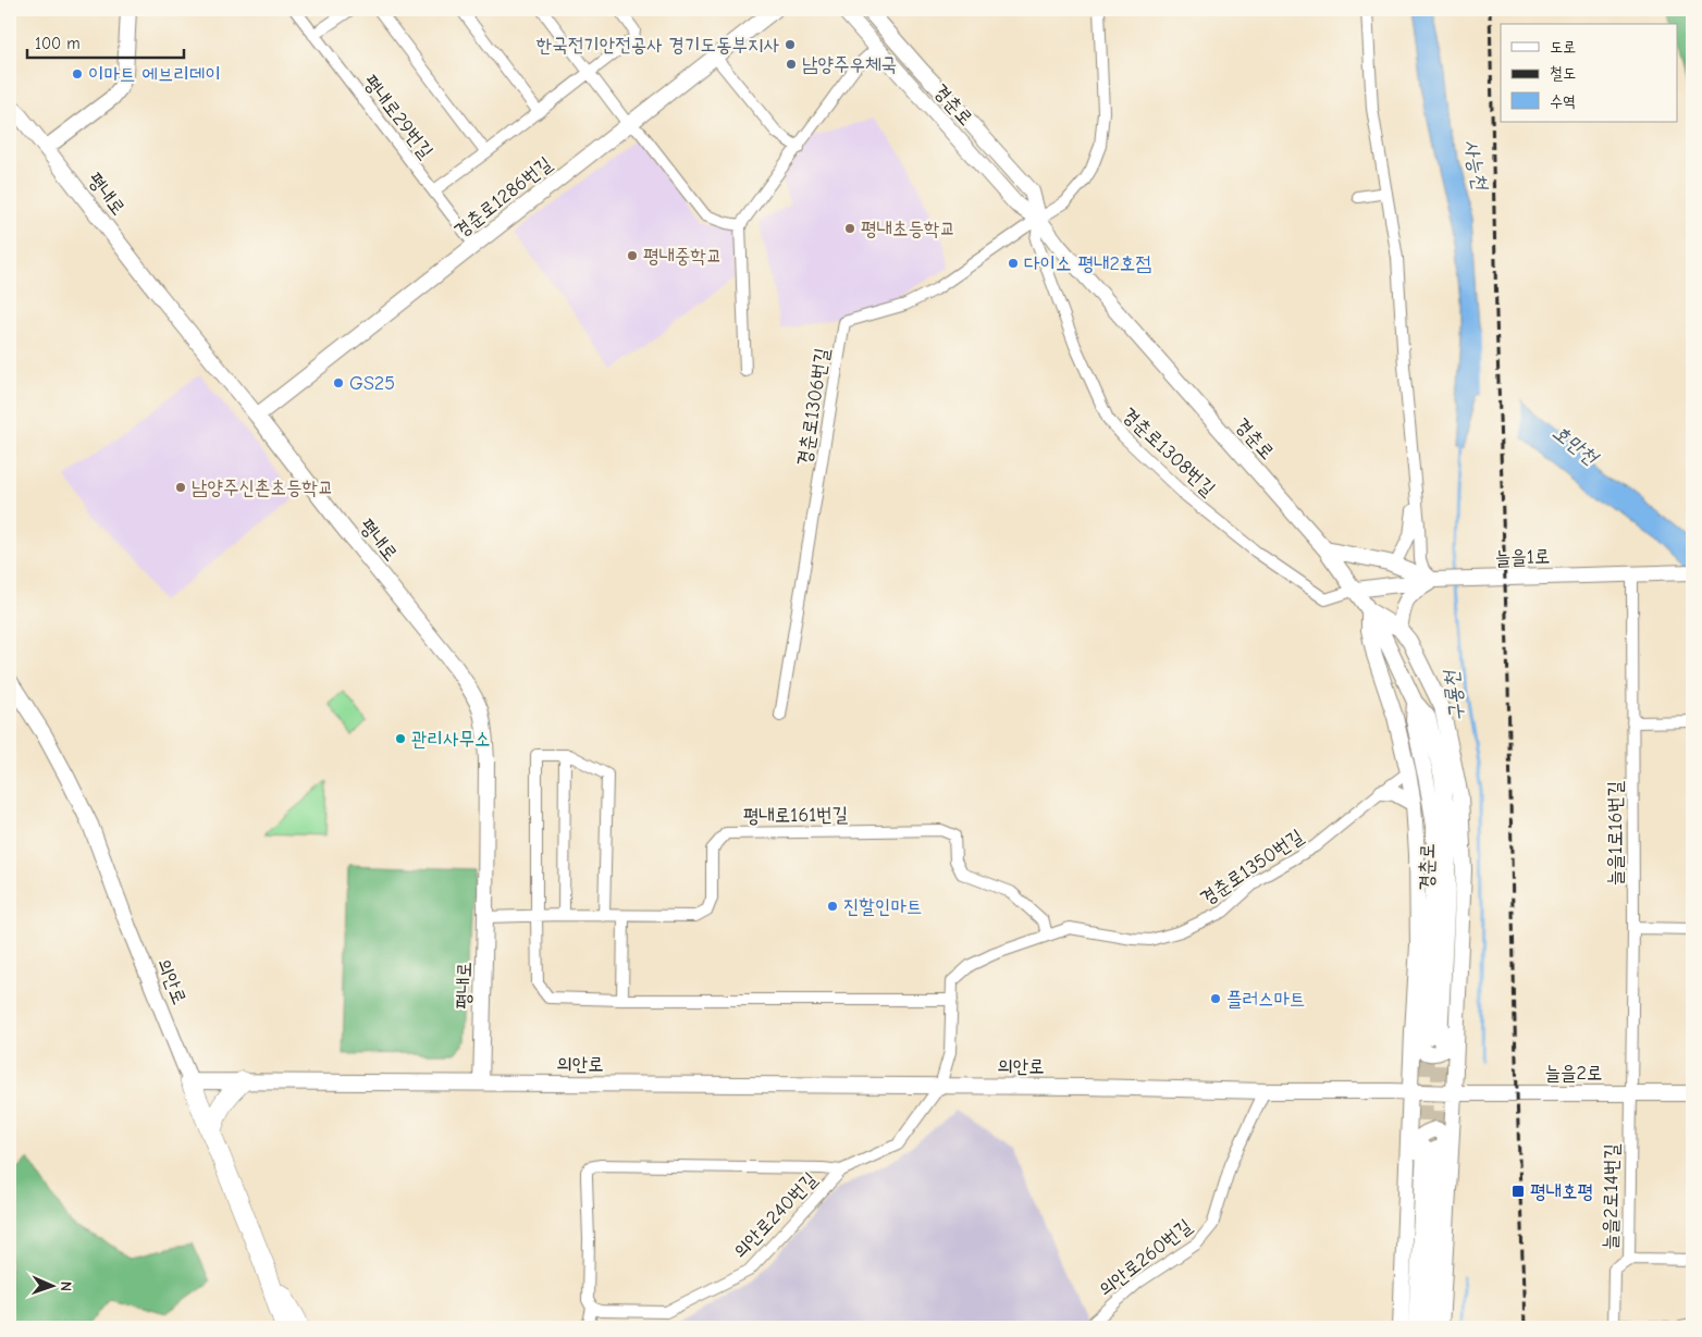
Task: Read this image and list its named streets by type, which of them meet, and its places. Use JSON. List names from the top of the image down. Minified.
{"streets":{"street":["경춘로","평내로29번길","평내로","경춘로1286번길","경춘로1306번길","경춘로1308번길","늘을1로","평내로161번길","늘을1로16번길","경춘로1350번길","의안로","늘을2로","늘을2로14번길","의안로240번길","의안로260번길"]},"crossings":[["경춘로","경춘로1306번길"],["경춘로","경춘로1308번길"],["경춘로","늘을1로"],["평내로29번길","경춘로1286번길"],["평내로","경춘로1286번길"],["평내로","평내로161번길"],["평내로","의안로"],["경춘로1306번길","경춘로1308번길"],["경춘로1308번길","늘을1로"],["늘을1로","늘을1로16번길"],["평내로161번길","경춘로1350번길"],["늘을1로16번길","늘을2로"],["늘을1로16번길","늘을2로14번길"],["경춘로1350번길","의안로"],["경춘로1350번길","의안로240번길"],["의안로","늘을2로"],["의안로","의안로240번길"],["의안로","의안로260번길"],["늘을2로","늘을2로14번길"]],"water":["사능천","호만천","구룡천"],"places":{"other":["한국전기안전공사 경기도동부지사","남양주우체국","이마트 에브리데이","평내초등학교","평내중학교","다이소 평내2호점","GS25","남양주신촌초등학교","관리사무소","진할인마트","플러스마트"],"transit":["평내호평"]},"legend":["도로","철도","수역"],"scale_bar":"100 m","north":"right"}
